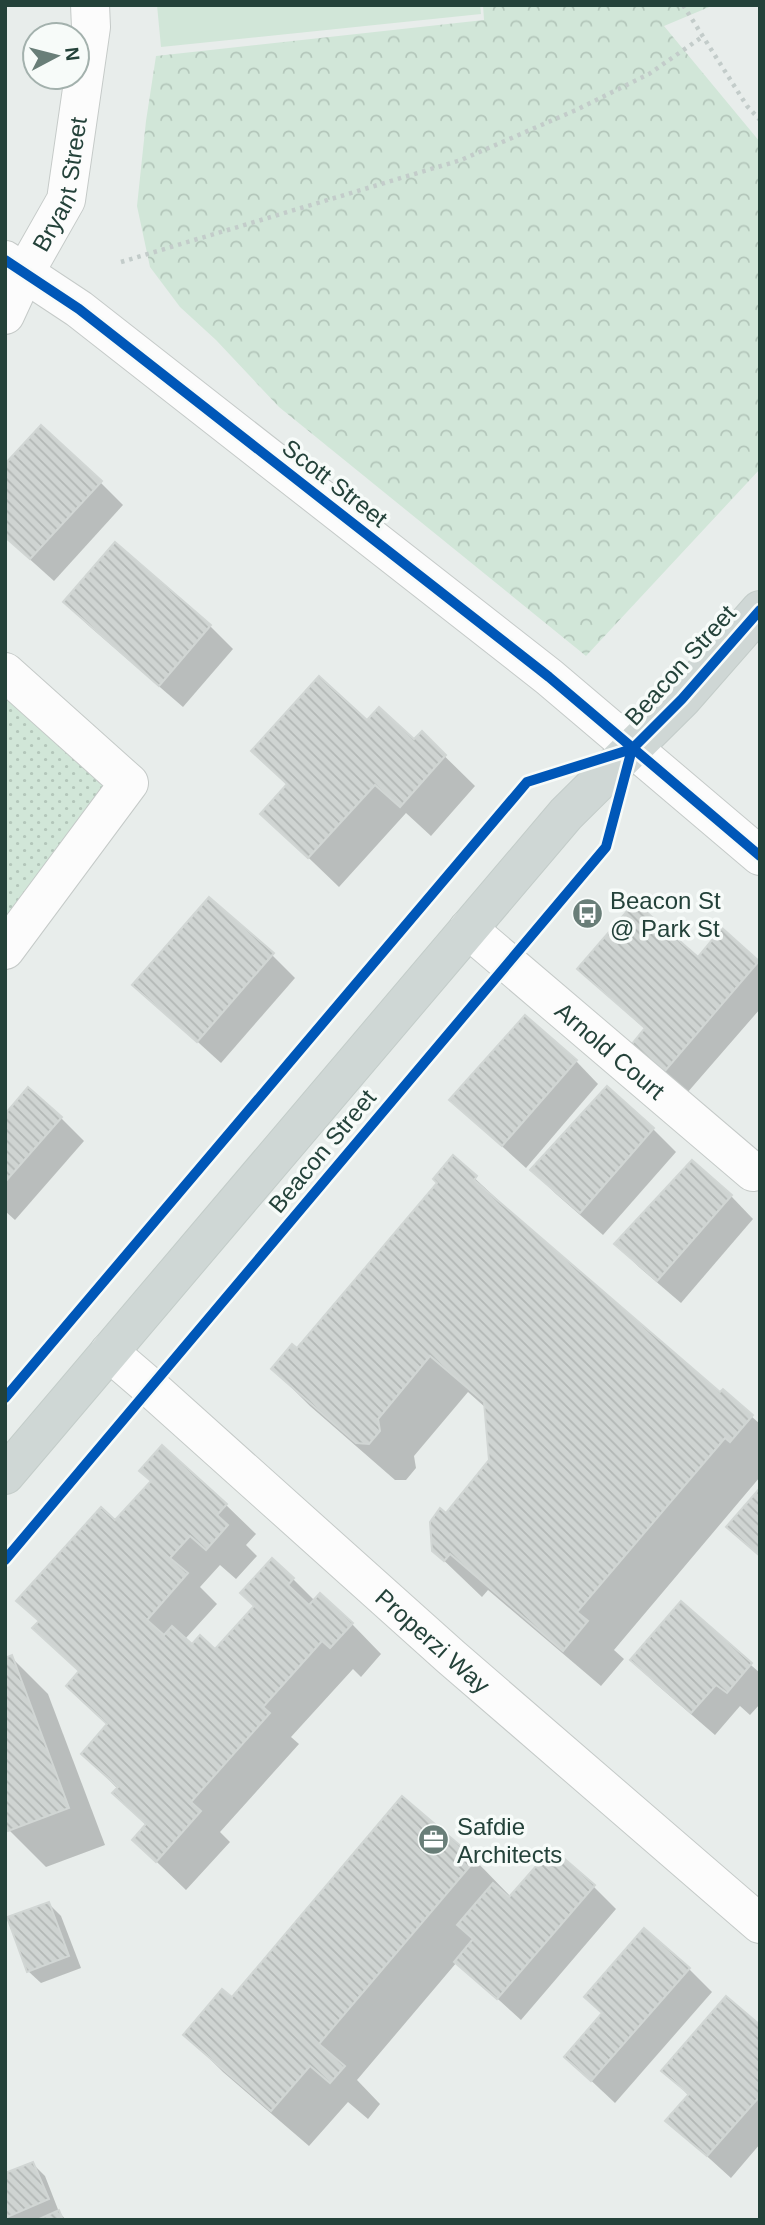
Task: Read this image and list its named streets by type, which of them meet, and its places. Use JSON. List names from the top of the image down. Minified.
{"streets":{"main road":["Beacon Street"],"street":["Bryant Street","Scott Street","Arnold Court","Properzi Way"]},"crossings":[["Bryant Street","Scott Street"],["Scott Street","Beacon Street"],["Beacon Street","Arnold Court"],["Beacon Street","Properzi Way"]],"places":{"bus stop":["Beacon St @ Park St"],"office":["Safdie Architects"]},"north":"right"}
